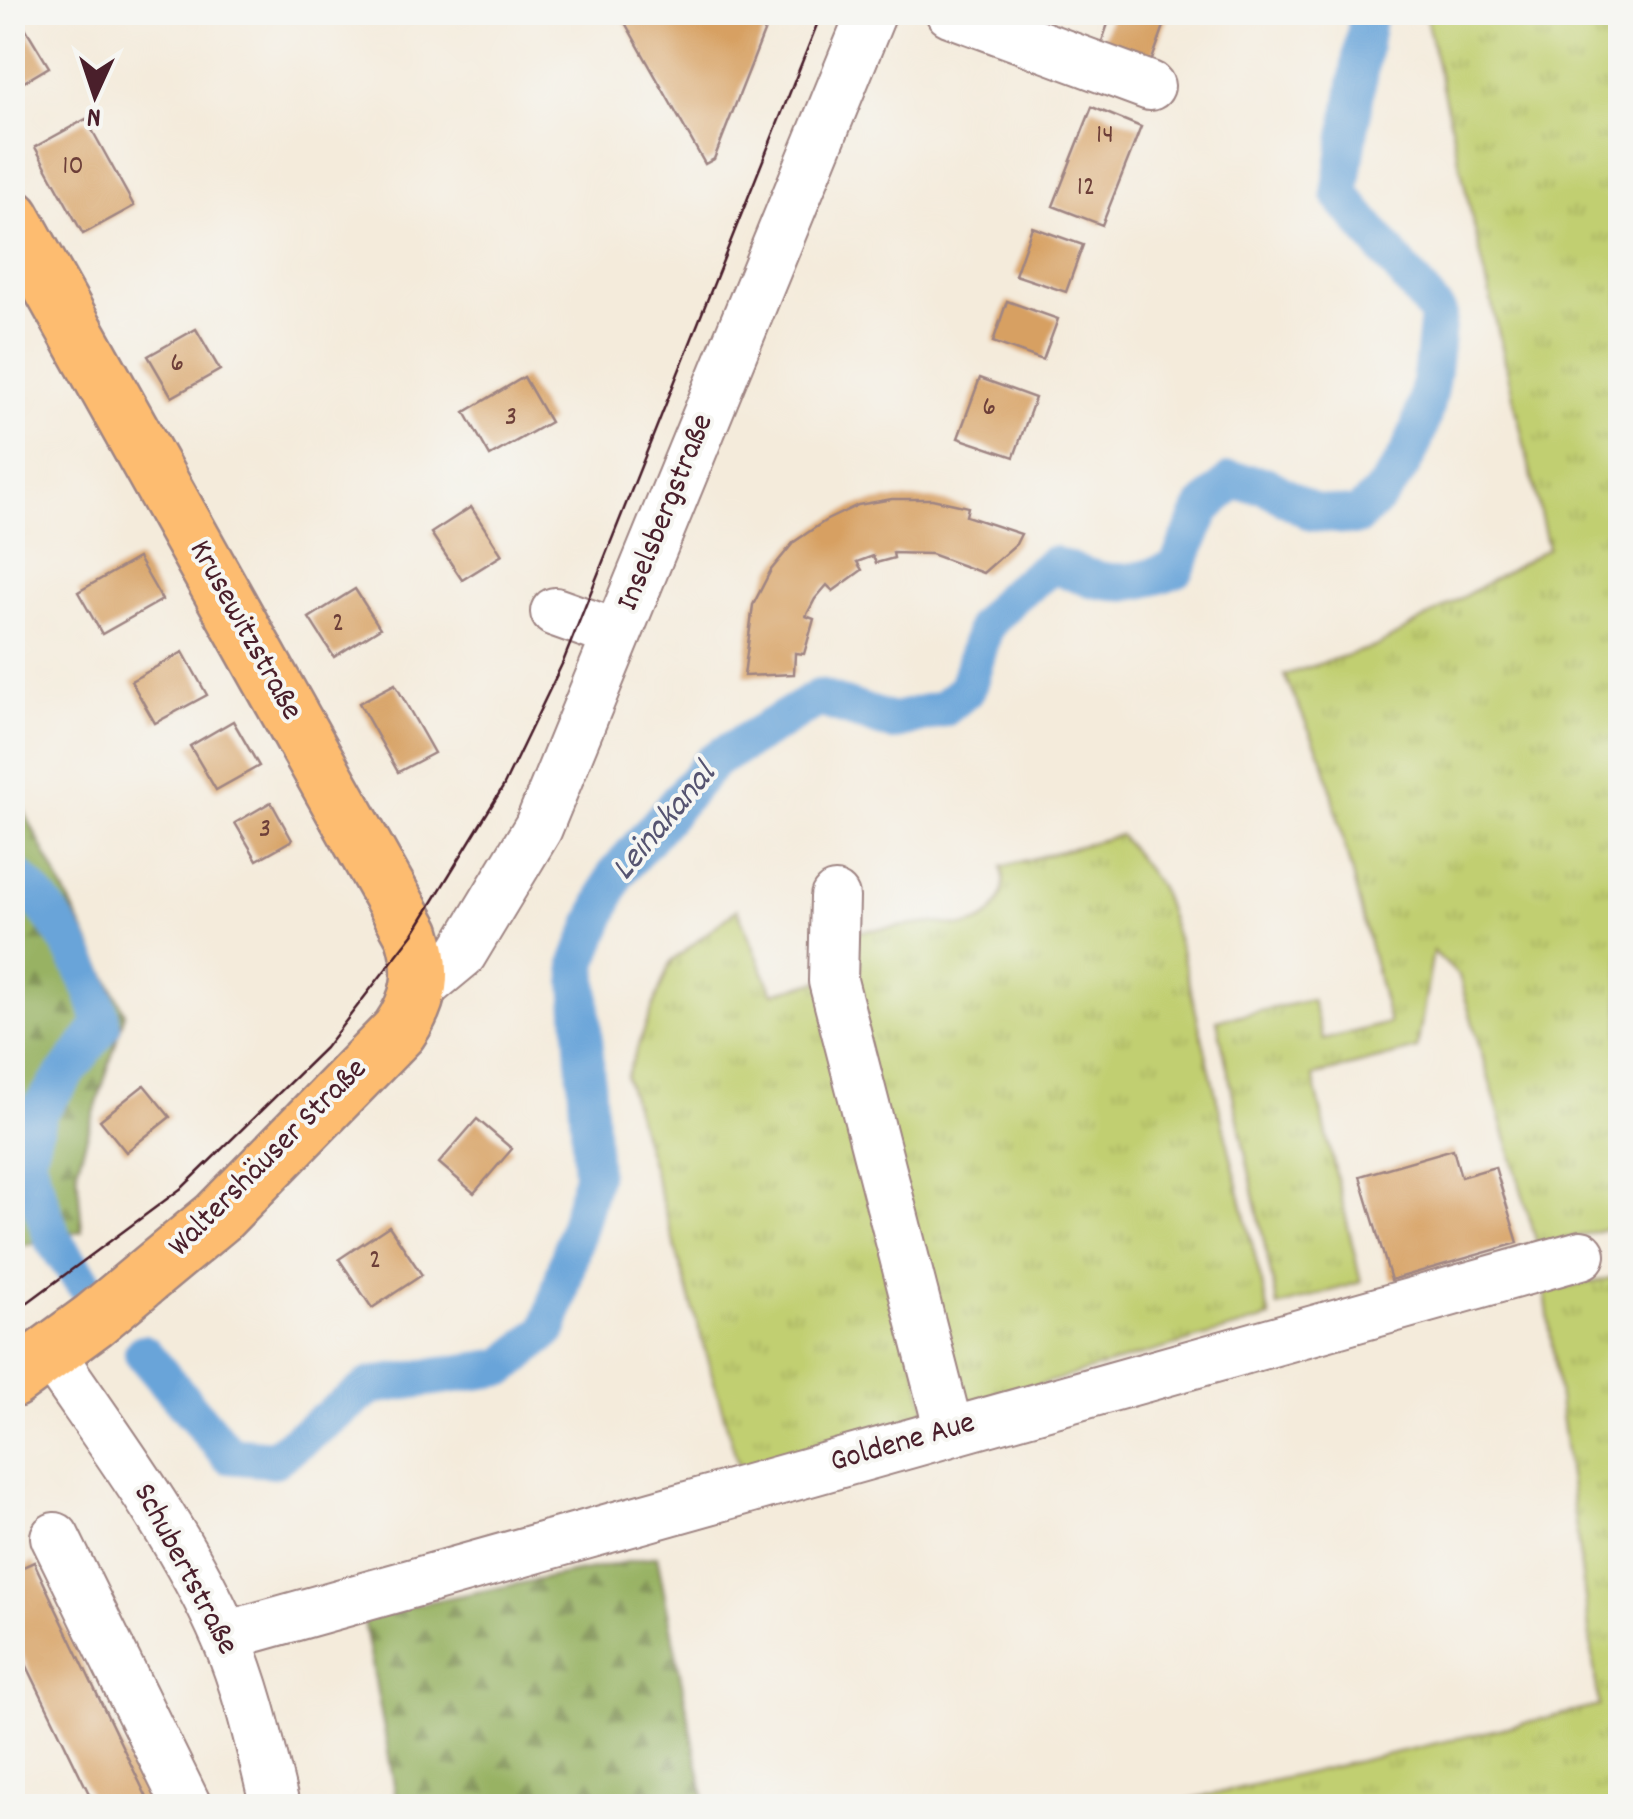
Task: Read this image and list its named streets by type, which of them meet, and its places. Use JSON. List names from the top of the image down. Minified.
{"streets":{"main road":["Krusewitzstraße","Waltershäuser Straße"],"street":["Inselsbergstraße","Goldene Aue","Schubertstraße"]},"crossings":[["Inselsbergstraße","Krusewitzstraße"],["Inselsbergstraße","Waltershäuser Straße"],["Krusewitzstraße","Waltershäuser Straße"],["Waltershäuser Straße","Schubertstraße"],["Goldene Aue","Schubertstraße"]],"water":["Leinakanal"],"house_numbers":["14","10","12","6","6","3","2","3","2"],"north":"bottom"}
